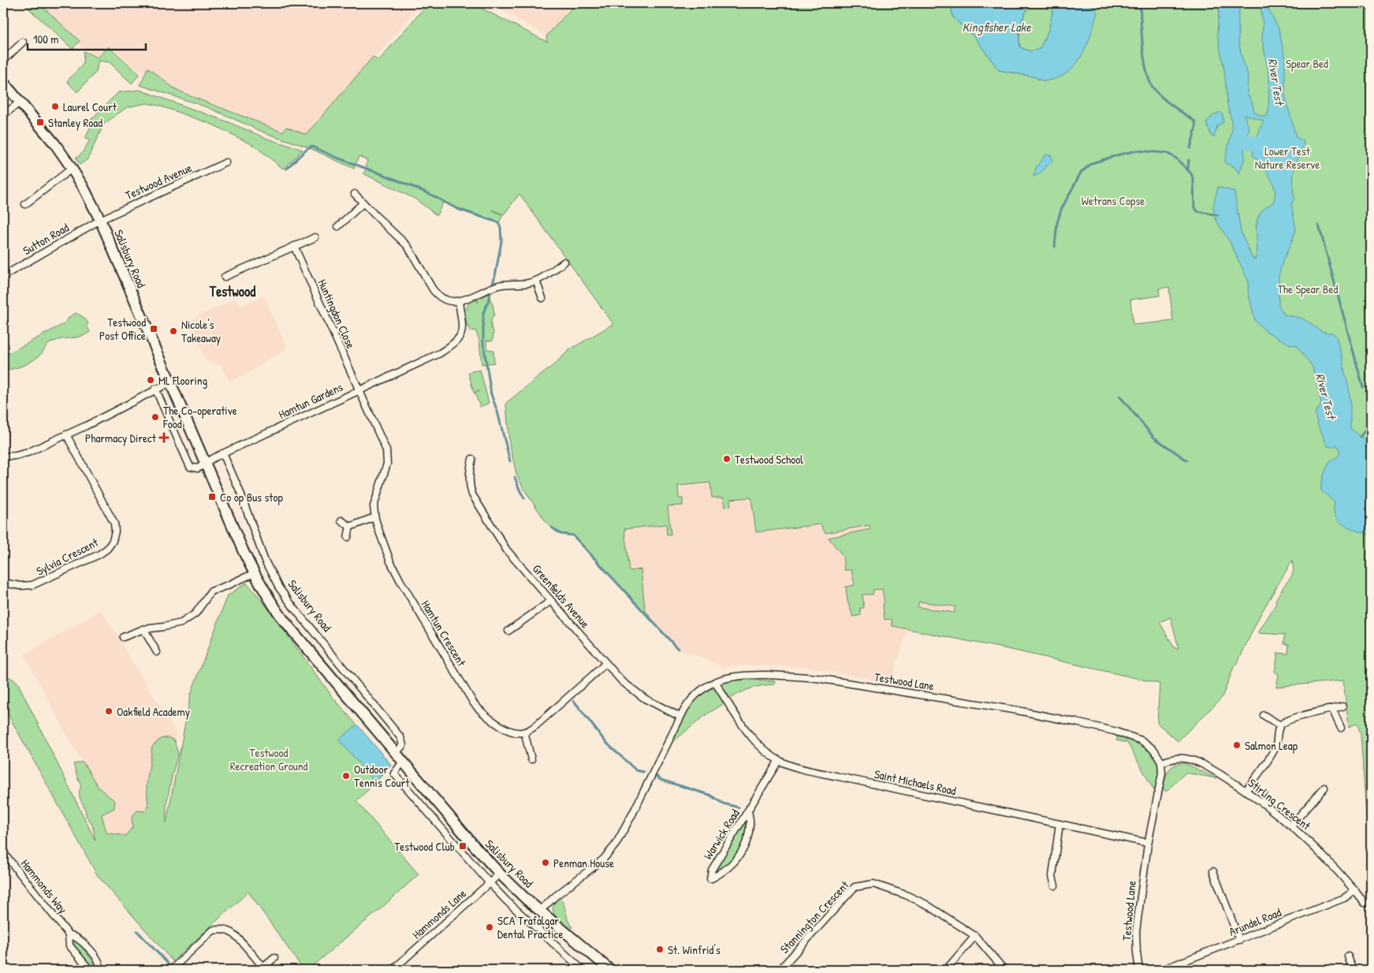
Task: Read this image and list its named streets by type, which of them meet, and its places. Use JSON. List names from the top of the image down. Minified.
{"streets":{"main road":["Salisbury Road"],"street":["Testwood Avenue","Sutton Road","Huntingdon Close","Hamtun Gardens","Sylvia Crescent","Greenfields Avenue","Hamtun Crescent","Testwood Lane","Saint Michaels Road","Stirling Crescent","Warwick Road","Hammonds Way","Hammonds Lane","Stannington Crescent","Arundel Road"]},"crossings":[["Testwood Avenue","Sutton Road"],["Testwood Avenue","Salisbury Road"],["Sutton Road","Salisbury Road"],["Salisbury Road","Hamtun Gardens"],["Salisbury Road","Testwood Lane"],["Salisbury Road","Hammonds Lane"],["Huntingdon Close","Hamtun Gardens"],["Huntingdon Close","Hamtun Crescent"],["Hamtun Gardens","Hamtun Crescent"],["Greenfields Avenue","Testwood Lane"],["Testwood Lane","Saint Michaels Road"],["Testwood Lane","Stirling Crescent"],["Saint Michaels Road","Warwick Road"],["Stirling Crescent","Arundel Road"]],"districts":["Testwood"],"water":["Kingfisher Lake","River Test"],"parks":["Spear Bed","Lower Test Nature Reserve","Wetrans Copse","The Spear Bed","Testwood Recreation Ground"],"places":{"other":["Laurel Court","Nicole's Takeaway","ML Flooring","The Co-operative Food","Testwood School","Oakfield Academy","Salmon Leap","Outdoor Tennis Court","Penman House","SCA Trafalgar Dental Practice","St. Winfrid's"],"transit":["Stanley Road","Testwood Post Office","Co op Bus stop","Testwood Club"],"health":["Pharmacy Direct"]},"scale_bar":"100 m"}
